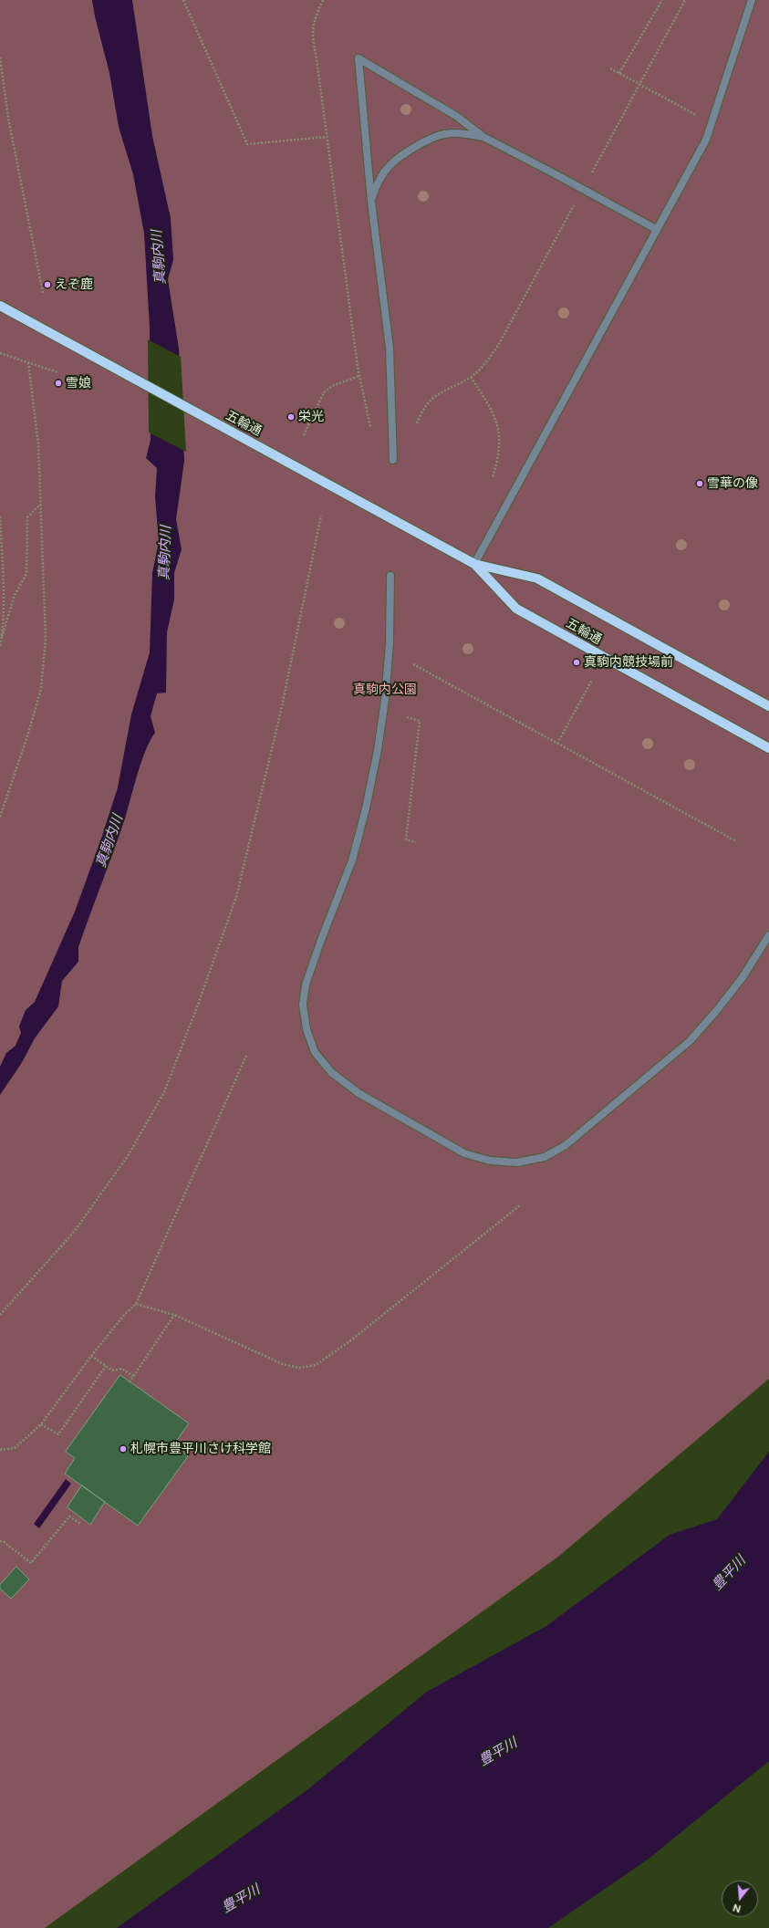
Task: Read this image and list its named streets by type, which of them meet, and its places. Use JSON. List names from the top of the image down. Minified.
{"streets":{"main road":["五輪通"]},"water":["真駒内川","豊平川"],"parks":["真駒内公園"],"places":["えぞ鹿","雪娘","栄光","雪華の像","真駒内競技場前","札幌市豊平川さけ科学館"],"north":"bottom"}
